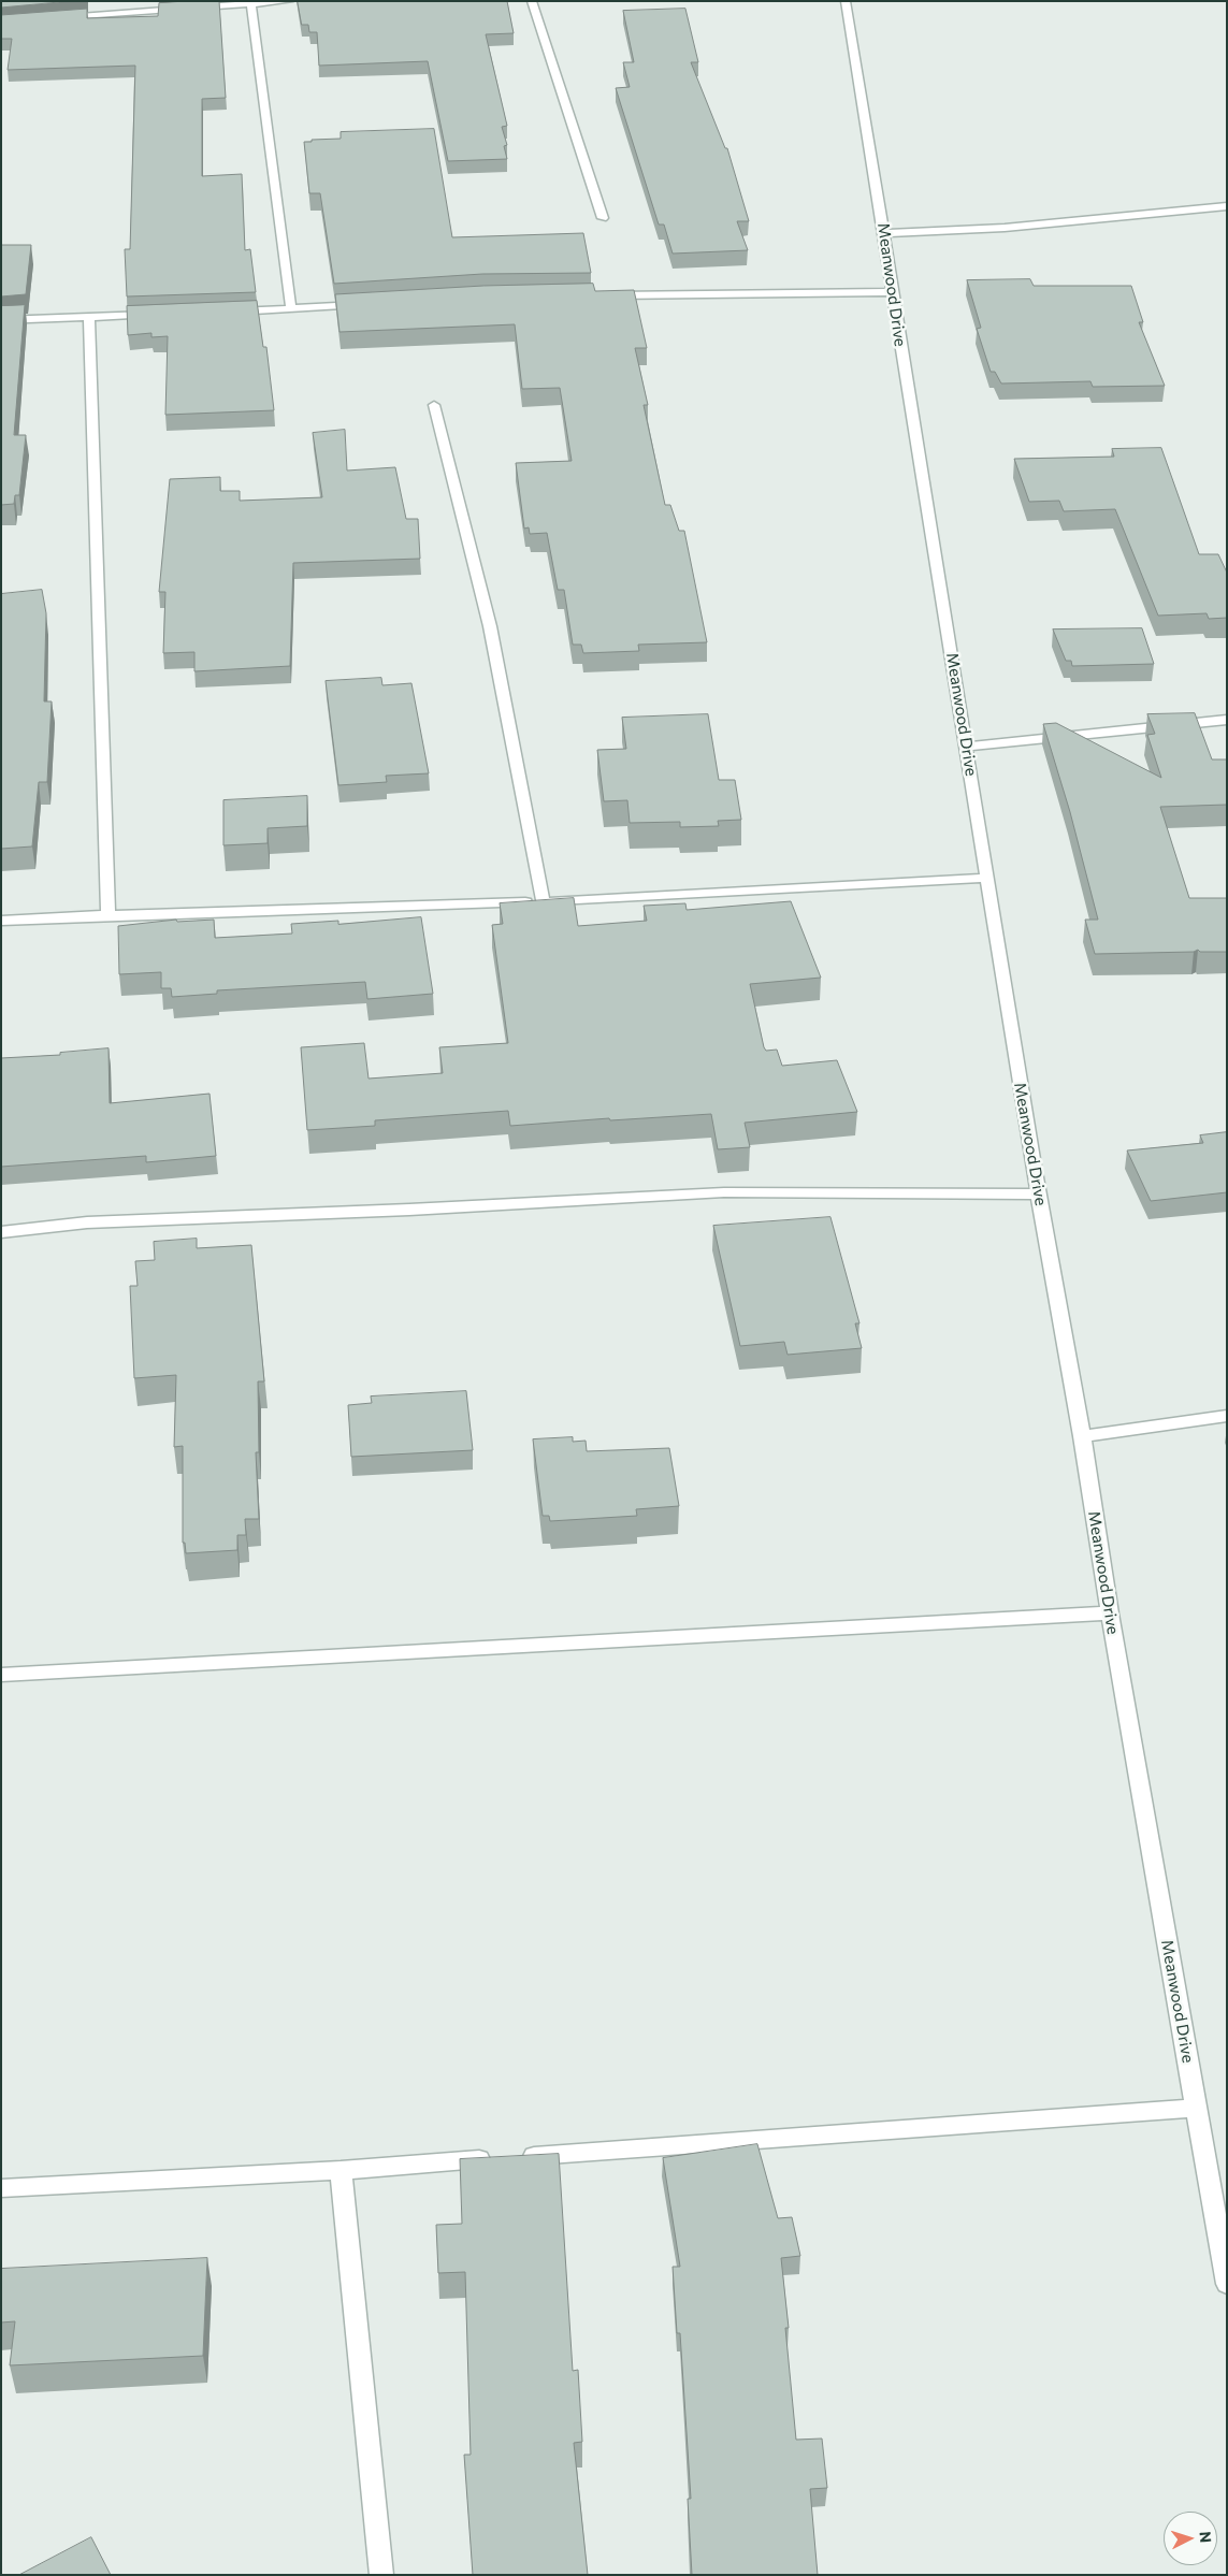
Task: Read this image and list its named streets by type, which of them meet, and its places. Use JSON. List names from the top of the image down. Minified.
{"streets":{"street":["Meanwood Drive"]},"north":"right"}
